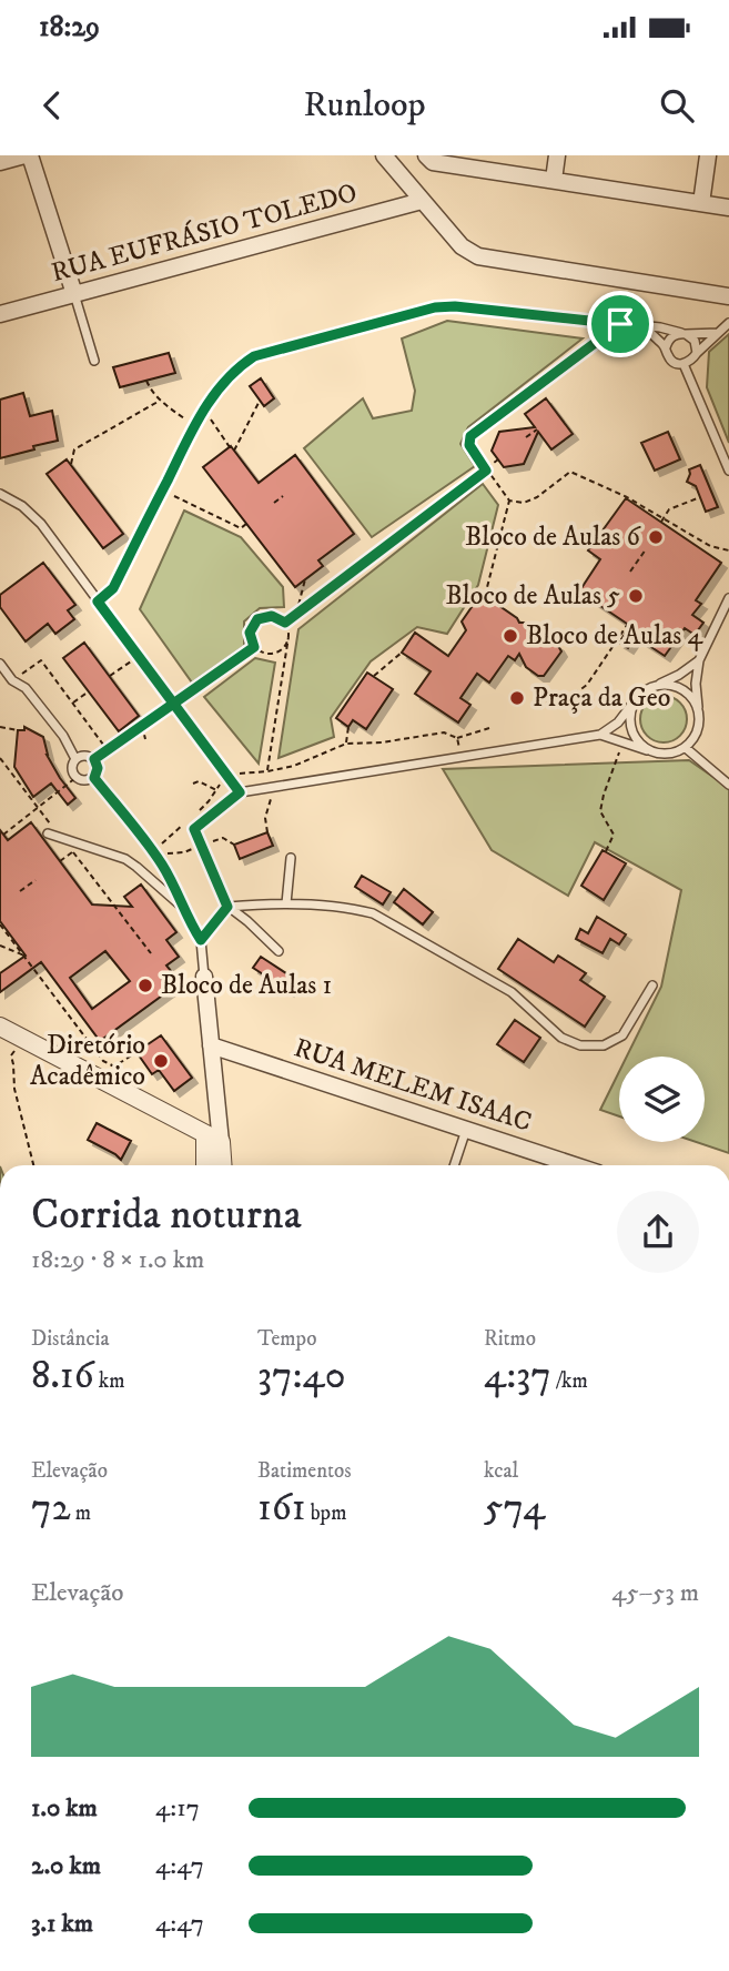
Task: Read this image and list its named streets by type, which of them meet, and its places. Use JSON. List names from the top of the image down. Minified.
{"streets":{"street":["RUA EUFRÁSIO TOLEDO","RUA MELEM ISAAC"]},"places":["Bloco de Aulas 6","Bloco de Aulas 5","Bloco de Aulas 4","Praça da Geo","Bloco de Aulas 1","Diretório Acadêmico"],"page":{"status":"18:29","header":"Runloop","heading":["Corrida noturna","18:29 · 8 × 1.0 km"],"stats":[["Distância","8.16 km"],["Tempo","37:40"],["Ritmo","4:37 /km"],["Elevação","72 m"],["Batimentos","161 bpm"],["kcal","574"]],"chart":["Elevação","45–53 m"],"list":[{"name":"1.0 km","note":"4:17"},{"name":"2.0 km","note":"4:47"},{"name":"3.1 km","note":"4:47"}]}}
